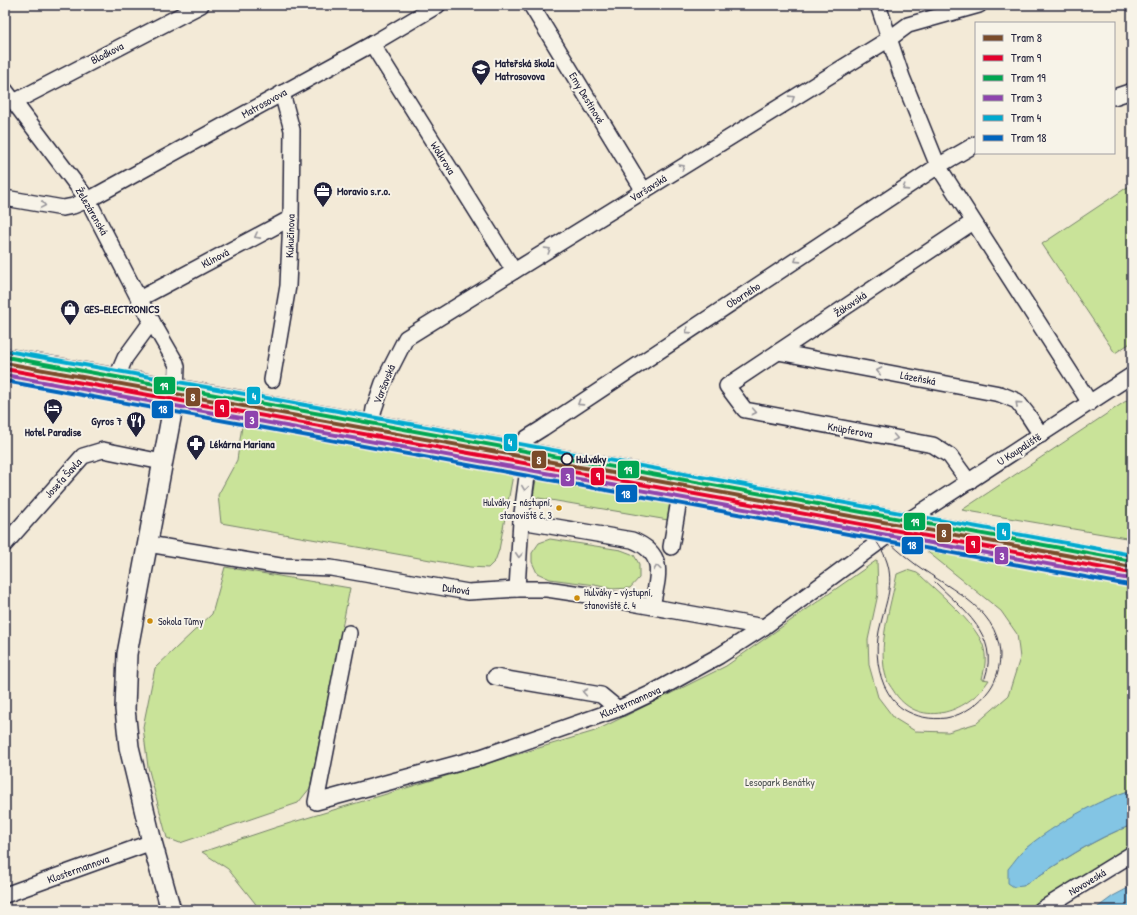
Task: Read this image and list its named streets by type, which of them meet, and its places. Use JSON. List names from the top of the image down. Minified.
{"streets":{"street":["Blodkova","Emy Destinové","Matrosovova","Wolkrova","Varšavská","Železárenská","Kukučínova","Klínová","Oborného","Žákovská","Lázeňská","Knüpferova","U Koupaliště","Josefa Šavla","Duhová","Klostermannova","Novoveská"]},"crossings":[["Blodkova","Železárenská"],["Emy Destinové","Varšavská"],["Matrosovova","Wolkrova"],["Matrosovova","Železárenská"],["Matrosovova","Kukučínova"],["Wolkrova","Varšavská"],["Železárenská","Klínová"],["Kukučínova","Klínová"],["Žákovská","Lázeňská"],["Žákovská","Knüpferova"],["Lázeňská","U Koupaliště"],["Knüpferova","U Koupaliště"],["U Koupaliště","Klostermannova"],["Duhová","Klostermannova"]],"one_way":["Varšavská","Klínová","Oborného","Lázeňská","Knüpferova"],"parks":["Lesopark Benátky"],"places":{"school or university":["Mateřská škola Matrosovova"],"office":["Moravio s.r.o."],"shop":["GES-ELECTRONICS"],"hotel":["Hotel Paradise"],"restaurant":["Gyros 7"],"other":["Hulváky","Hulváky - nástupní, stanoviště č. 3","Hulváky - výstupní, stanoviště č. 4","Sokola Tůmy"],"pharmacy":["Lékárna Mariana"]},"lines":["tram line 4","tram line 19","tram line 8","tram line 9","tram line 3","tram line 18"],"legend":["Tram 8","Tram 9","Tram 19","Tram 3","Tram 4","Tram 18"]}
